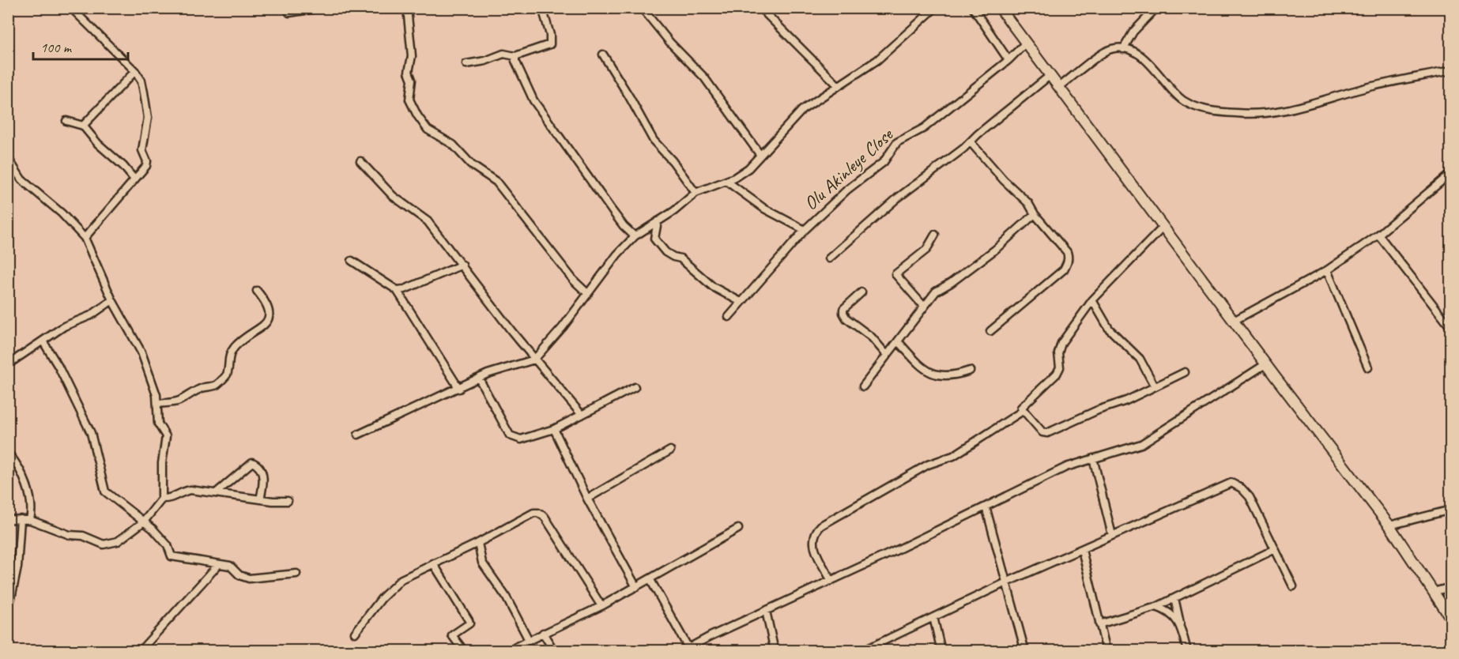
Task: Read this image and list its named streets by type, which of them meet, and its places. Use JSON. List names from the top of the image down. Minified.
{"streets":{"street":["Olu Akinleye Close"]},"scale_bar":"100 m"}
